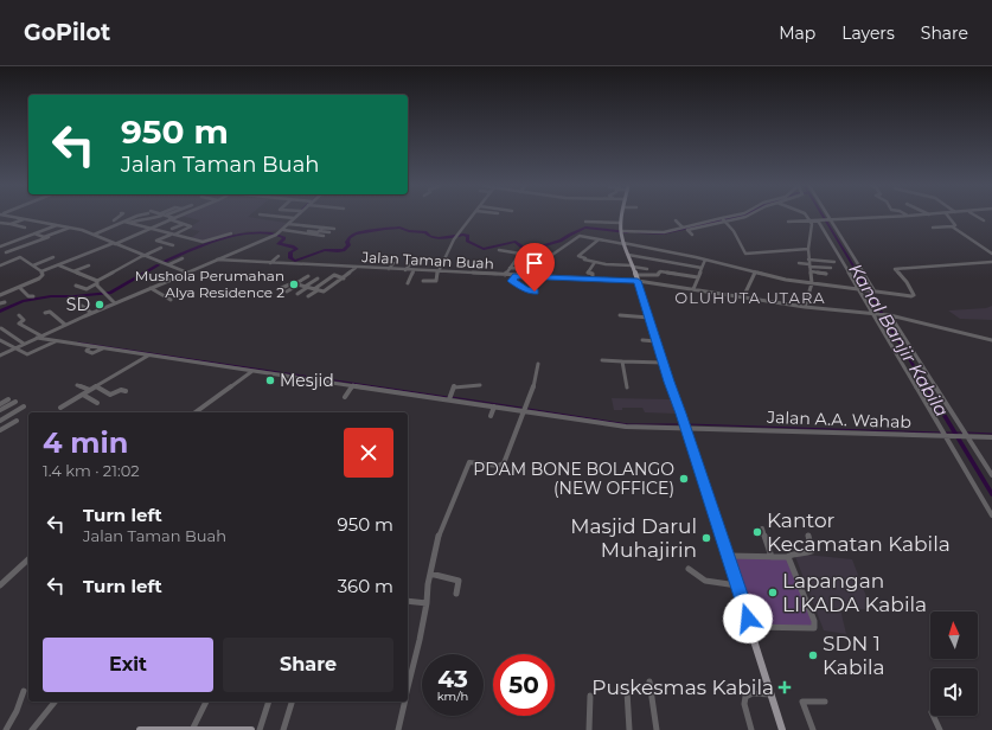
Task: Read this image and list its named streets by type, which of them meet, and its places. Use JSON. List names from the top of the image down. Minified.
{"streets":{"street":["Jalan Taman Buah","Jalan A.A. Wahab"]},"districts":["OLUHUTA UTARA"],"water":["Kanal Banjir Kabila"],"places":{"other":["Mushola Perumahan Alya Residence 2","SD","Mesjid","PDAM BONE BOLANGO (NEW OFFICE)","Kantor Kecamatan Kabila","Masjid Darul Muhajirin","Lapangan LIKADA Kabila","SDN 1 Kabila"],"health":["Puskesmas Kabila"]},"north":"top","page":{"header":"GoPilot","nav":["Map","Layers","Share"],"turn":["950 m","Jalan Taman Buah"],"heading":["4 min","1.4 km · 21:02"],"list":[{"name":"Turn left","note":"Jalan Taman Buah","value":"950 m"},{"name":"Turn left","value":"360 m"}],"buttons":["Exit","Share"],"speed":"43 km/h","limit":"50"}}
